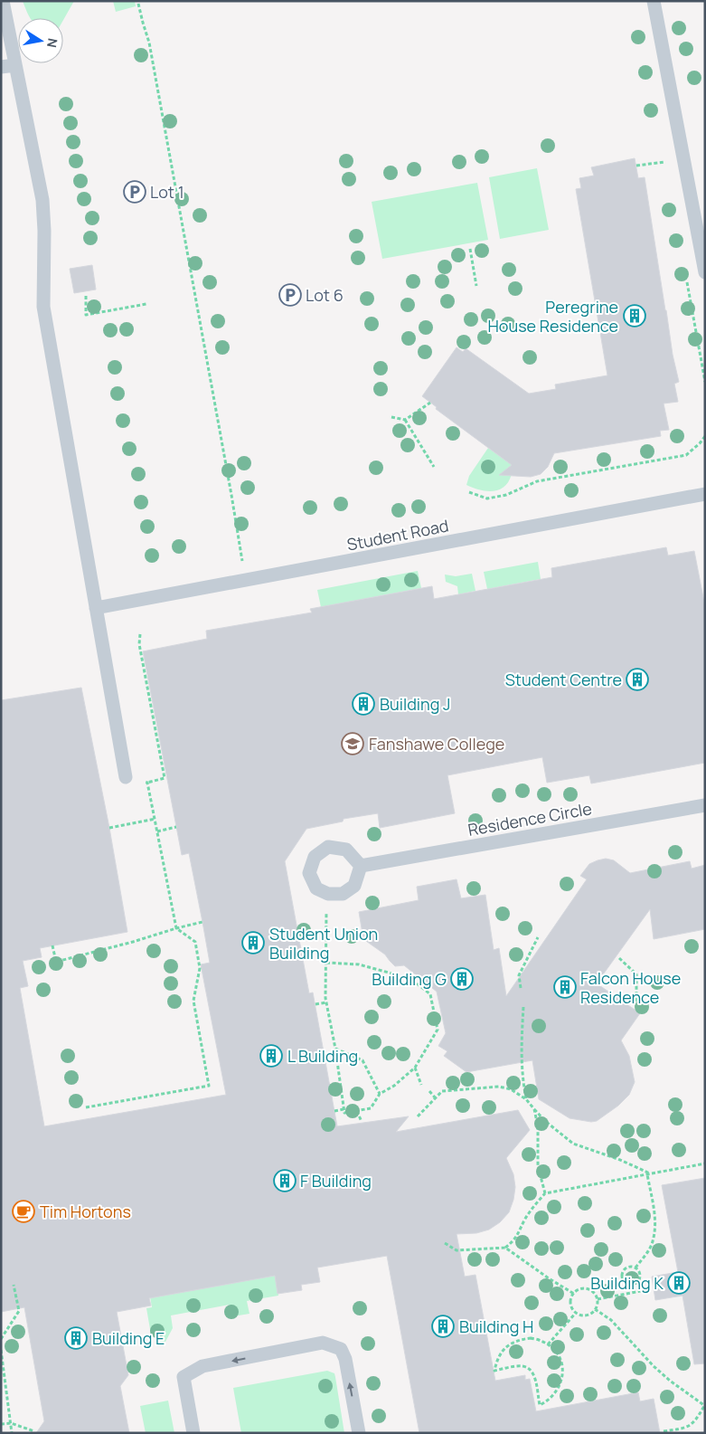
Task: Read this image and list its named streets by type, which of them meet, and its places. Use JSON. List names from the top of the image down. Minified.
{"streets":{"lane":["Student Road","Residence Circle"]},"places":{"parking":["Lot 1","Lot 6"],"building":["Peregrine House Residence","Student Centre","Building J","Student Union Building","Building G","Falcon House Residence","L Building","F Building","Building K","Building H","Building E"],"school or university":["Fanshawe College"],"cafe":["Tim Hortons"]},"north":"right"}
